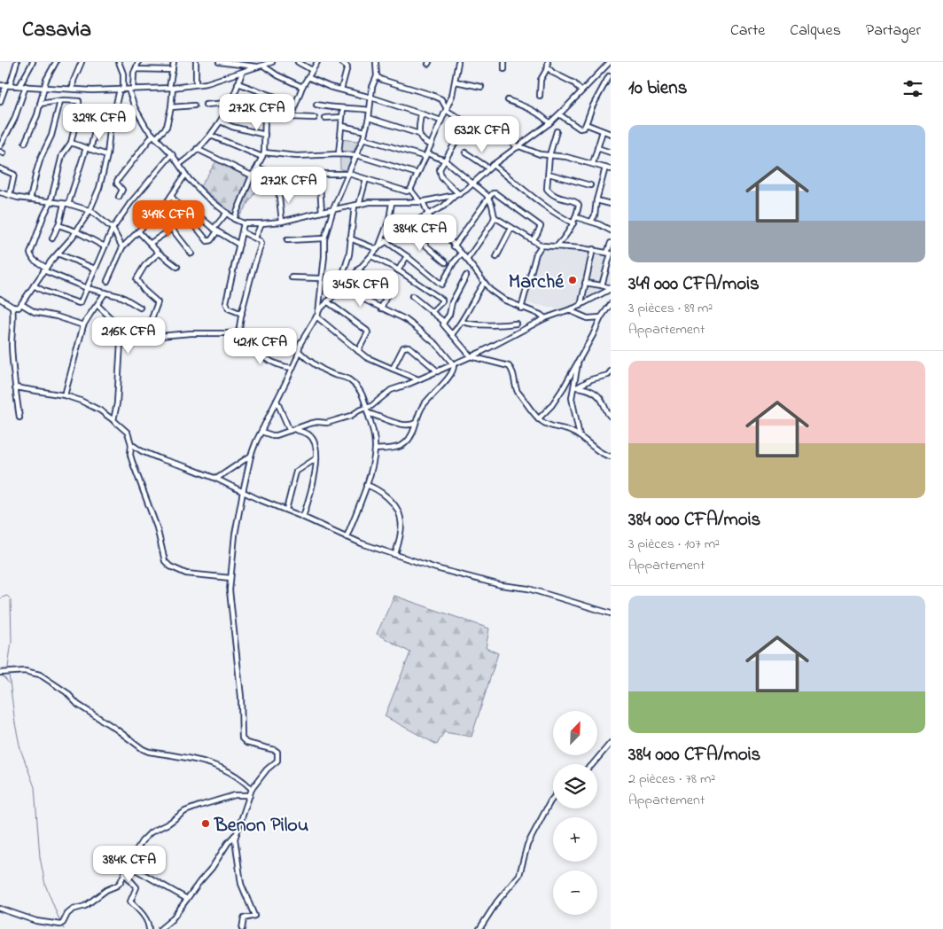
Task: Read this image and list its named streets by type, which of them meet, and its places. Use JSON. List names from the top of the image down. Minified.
{"places":["Marché","Benon Pilou"],"north":"top right","page":{"header":"Casavia","nav":["Carte","Calques","Partager"],"heading":"10 biens","price":["272K CFA","329K CFA","632K CFA","272K CFA","349K CFA","384K CFA","345K CFA","216K CFA","421K CFA","384K CFA"],"list":[{"name":"349 000 CFA/mois","note":"3 pièces · 89 m² · Appartement"},{"name":"384 000 CFA/mois","note":"3 pièces · 107 m² · Appartement"},{"name":"384 000 CFA/mois","note":"2 pièces · 78 m² · Appartement"}],"map_buttons":["+","−"]}}
